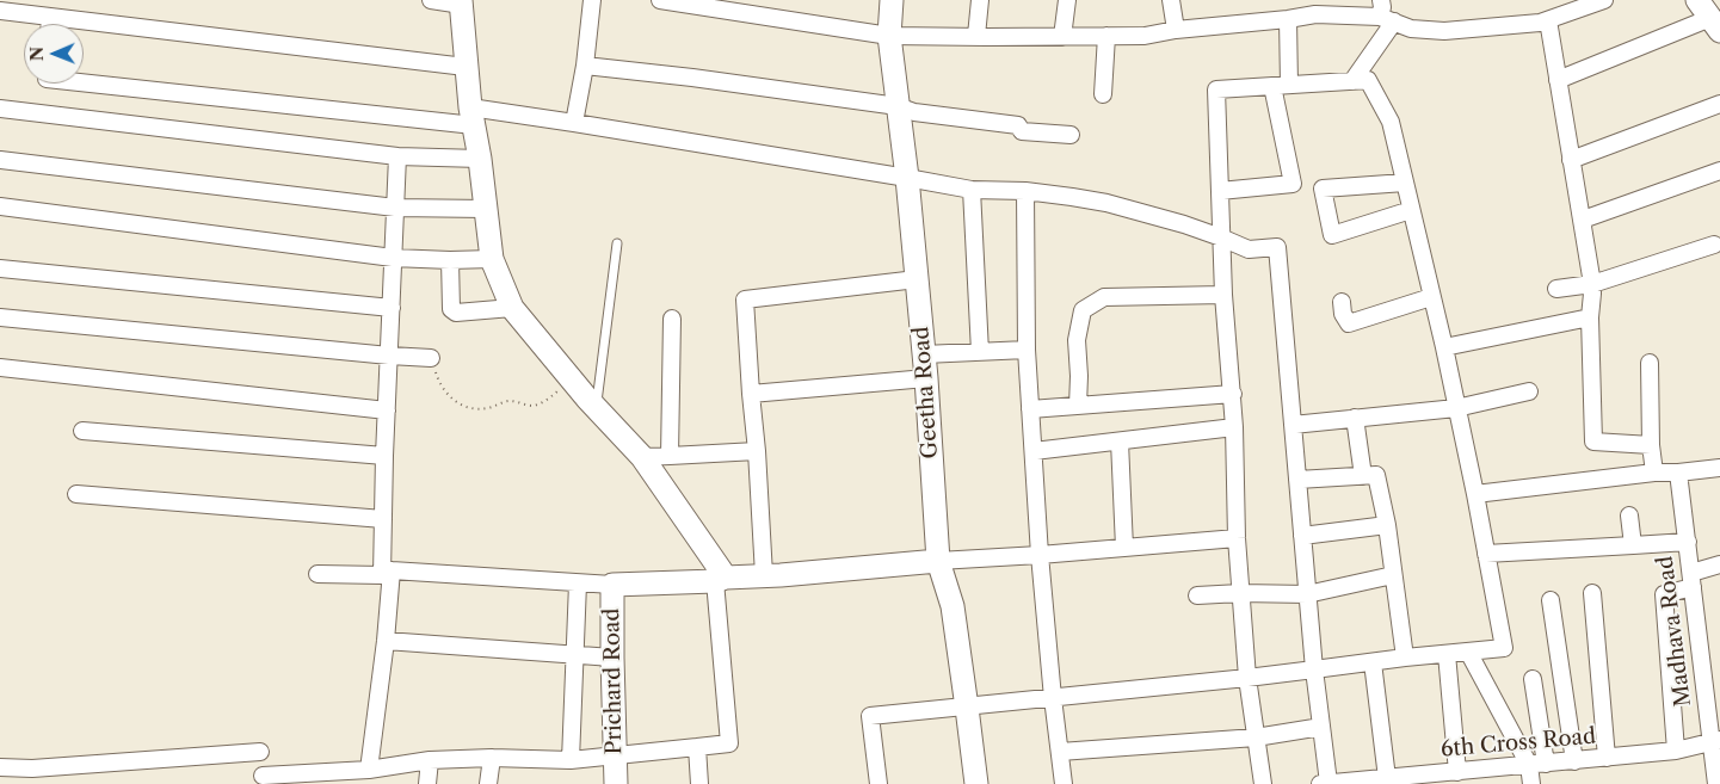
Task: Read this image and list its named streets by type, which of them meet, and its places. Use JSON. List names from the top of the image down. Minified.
{"streets":{"street":["Geetha Road","Madhava Road","Prichard Road","6th Cross Road"]},"crossings":[["Geetha Road","Prichard Road"],["Madhava Road","6th Cross Road"]],"north":"left"}
